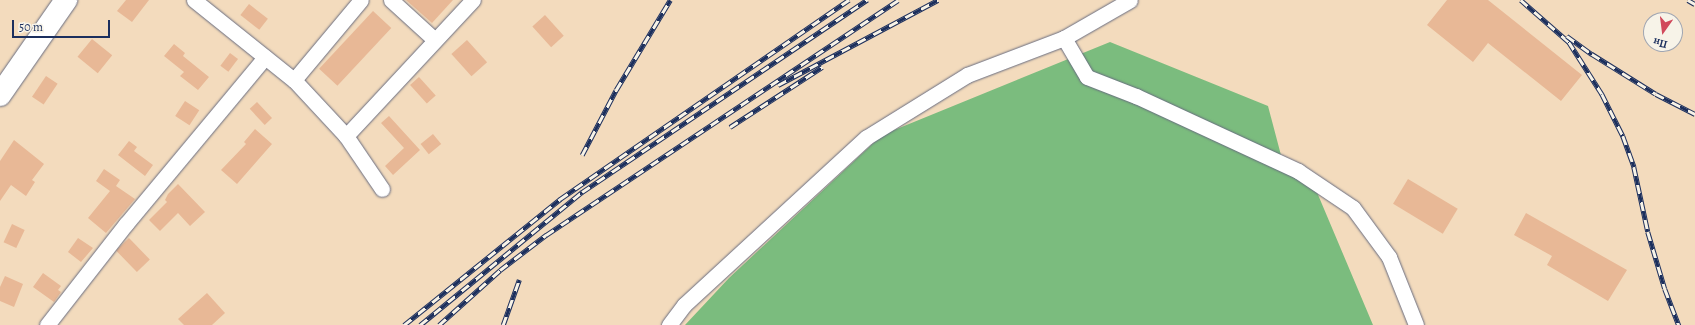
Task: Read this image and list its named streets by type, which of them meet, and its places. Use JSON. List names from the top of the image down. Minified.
{"scale_bar":"50 m","north":"bottom"}
